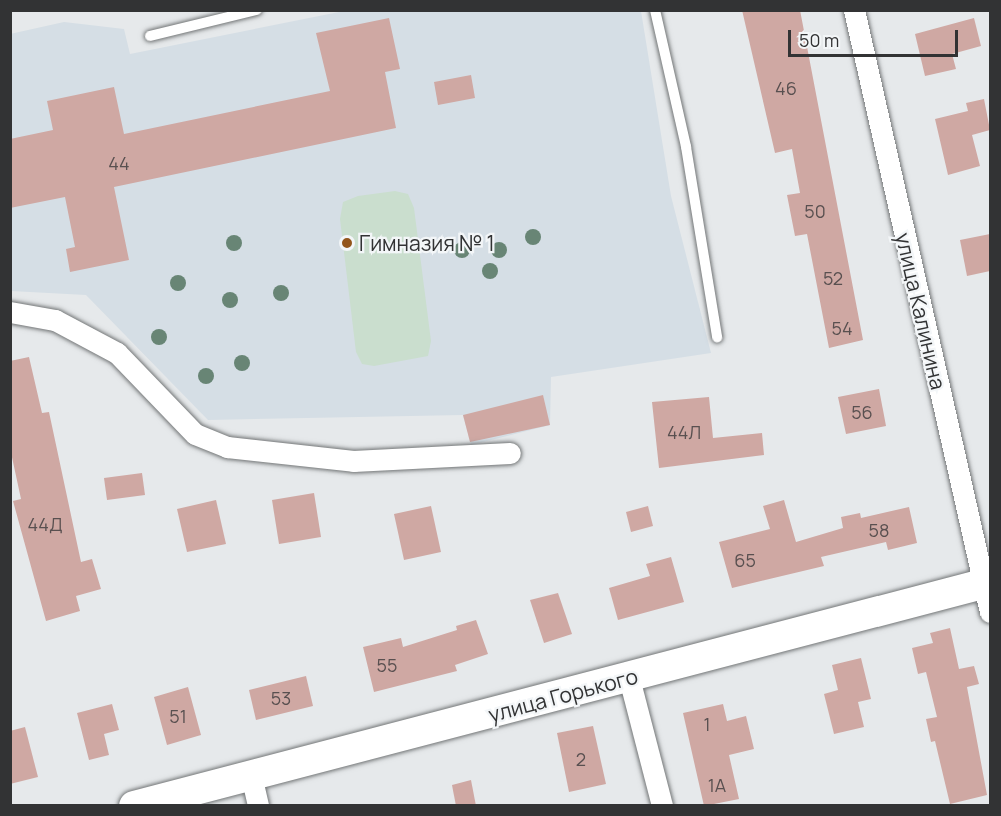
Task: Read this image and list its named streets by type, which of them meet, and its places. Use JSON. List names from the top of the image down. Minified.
{"streets":{"main road":["улица Горького"],"street":["улица Калинина"]},"crossings":[["улица Калинина","улица Горького"]],"places":["Гимназия № 1"],"house_numbers":["46","44","50","52","54","56","44Л","44Д","58","65","55","53","51","1","2","1А"],"scale_bar":"50 m"}
